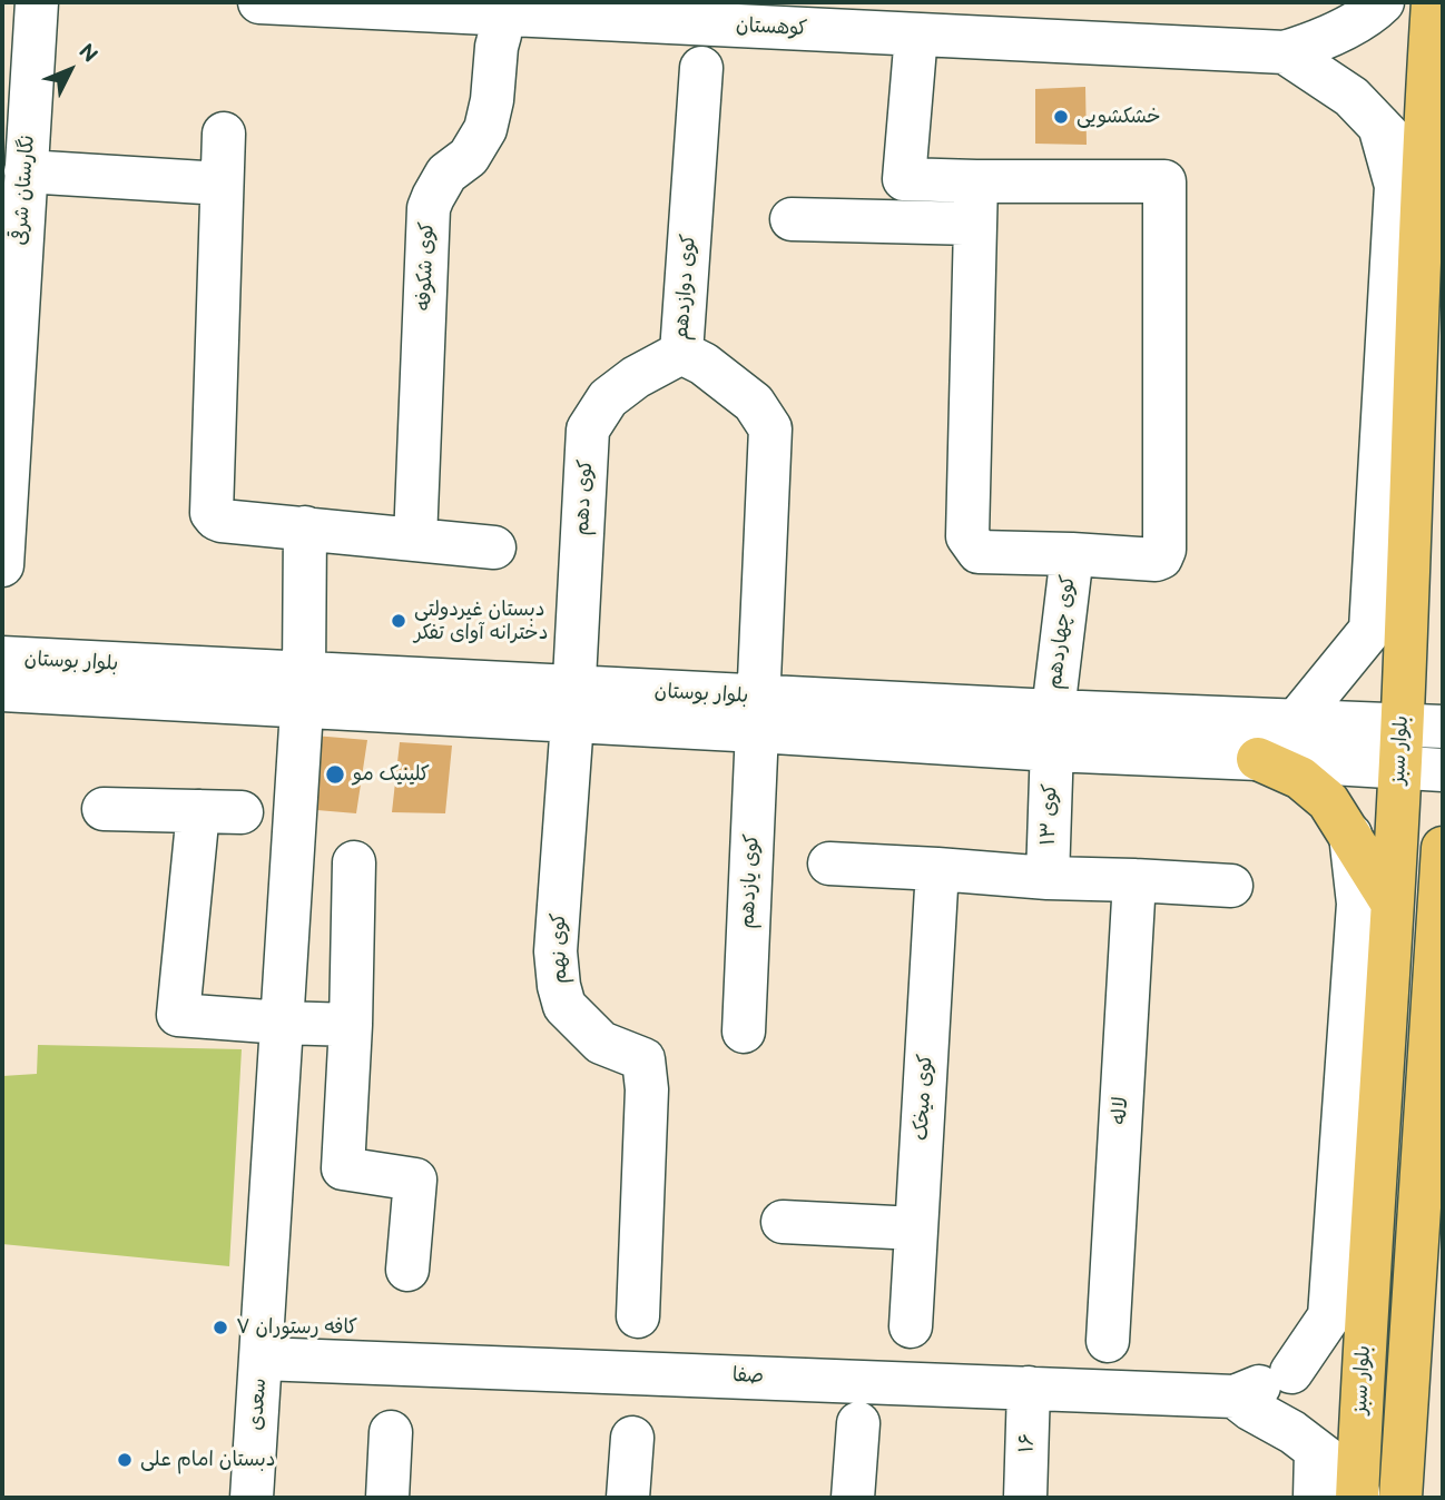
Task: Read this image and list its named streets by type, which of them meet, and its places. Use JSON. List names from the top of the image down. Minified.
{"streets":{"main road":["بلوار سبز"],"street":["کوهستان","نگارستان شرقی","کوی شکوفه","کوی دوازدهم","کوی دهم","کوی چهاردهم","بلوار بوستان","کوی ۱۳","کوی یازدهم","کوی نهم","کوی میخک","لاله","صفا","سعدی","۱۶"]},"crossings":[["کوهستان","کوی شکوفه"],["کوی دوازدهم","کوی دهم"],["کوی دوازدهم","بلوار بوستان"],["کوی دوازدهم","کوی یازدهم"],["کوی دهم","بلوار بوستان"],["کوی دهم","کوی نهم"],["کوی چهاردهم","بلوار بوستان"],["کوی چهاردهم","کوی ۱۳"],["بلوار بوستان","بلوار سبز"],["بلوار بوستان","کوی ۱۳"],["بلوار بوستان","کوی یازدهم"],["بلوار بوستان","کوی نهم"],["بلوار بوستان","سعدی"],["صفا","سعدی"],["صفا","۱۶"]],"places":["خشکشویی","دبستان غیردولتی دخترانه آوای تفکر","کلینیک مو","کافه رستوران ۷","دبستان امام علی"],"north":"top right"}
